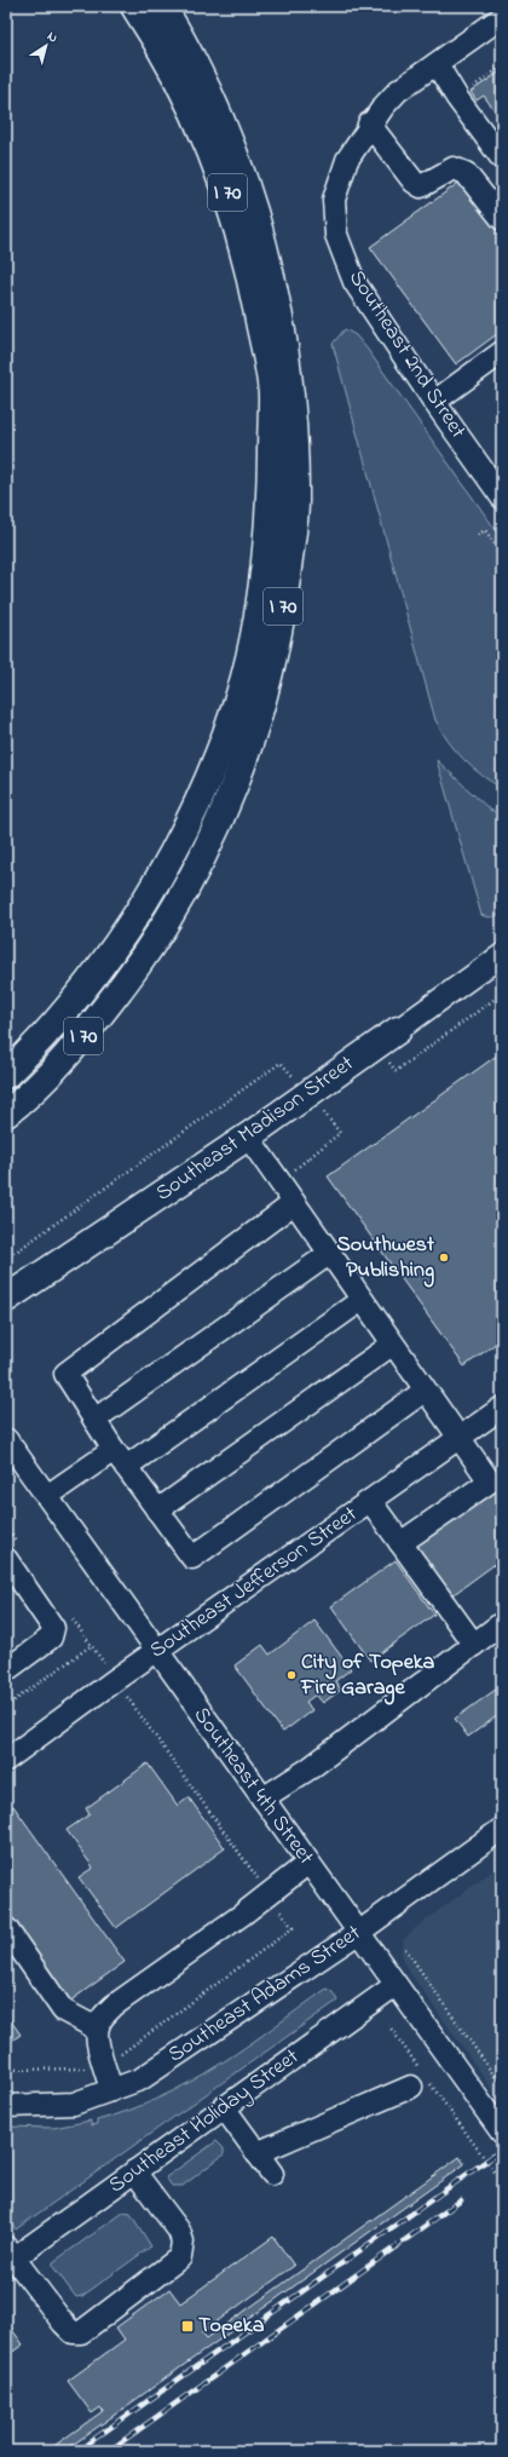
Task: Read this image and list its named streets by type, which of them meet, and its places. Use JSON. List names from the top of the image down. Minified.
{"streets":{"main road":["I 70","Southeast Madison Street"],"street":["Southeast 2nd Street","Southeast Jefferson Street","Southeast 4th Street","Southeast Adams Street","Southeast Holiday Street"]},"crossings":[["Southeast Jefferson Street","Southeast 4th Street"],["Southeast 4th Street","Southeast Adams Street"],["Southeast 4th Street","Southeast Holiday Street"]],"places":{"other":["Southwest Publishing","City of Topeka Fire Garage"],"transit":["Topeka"]},"north":"top right"}
